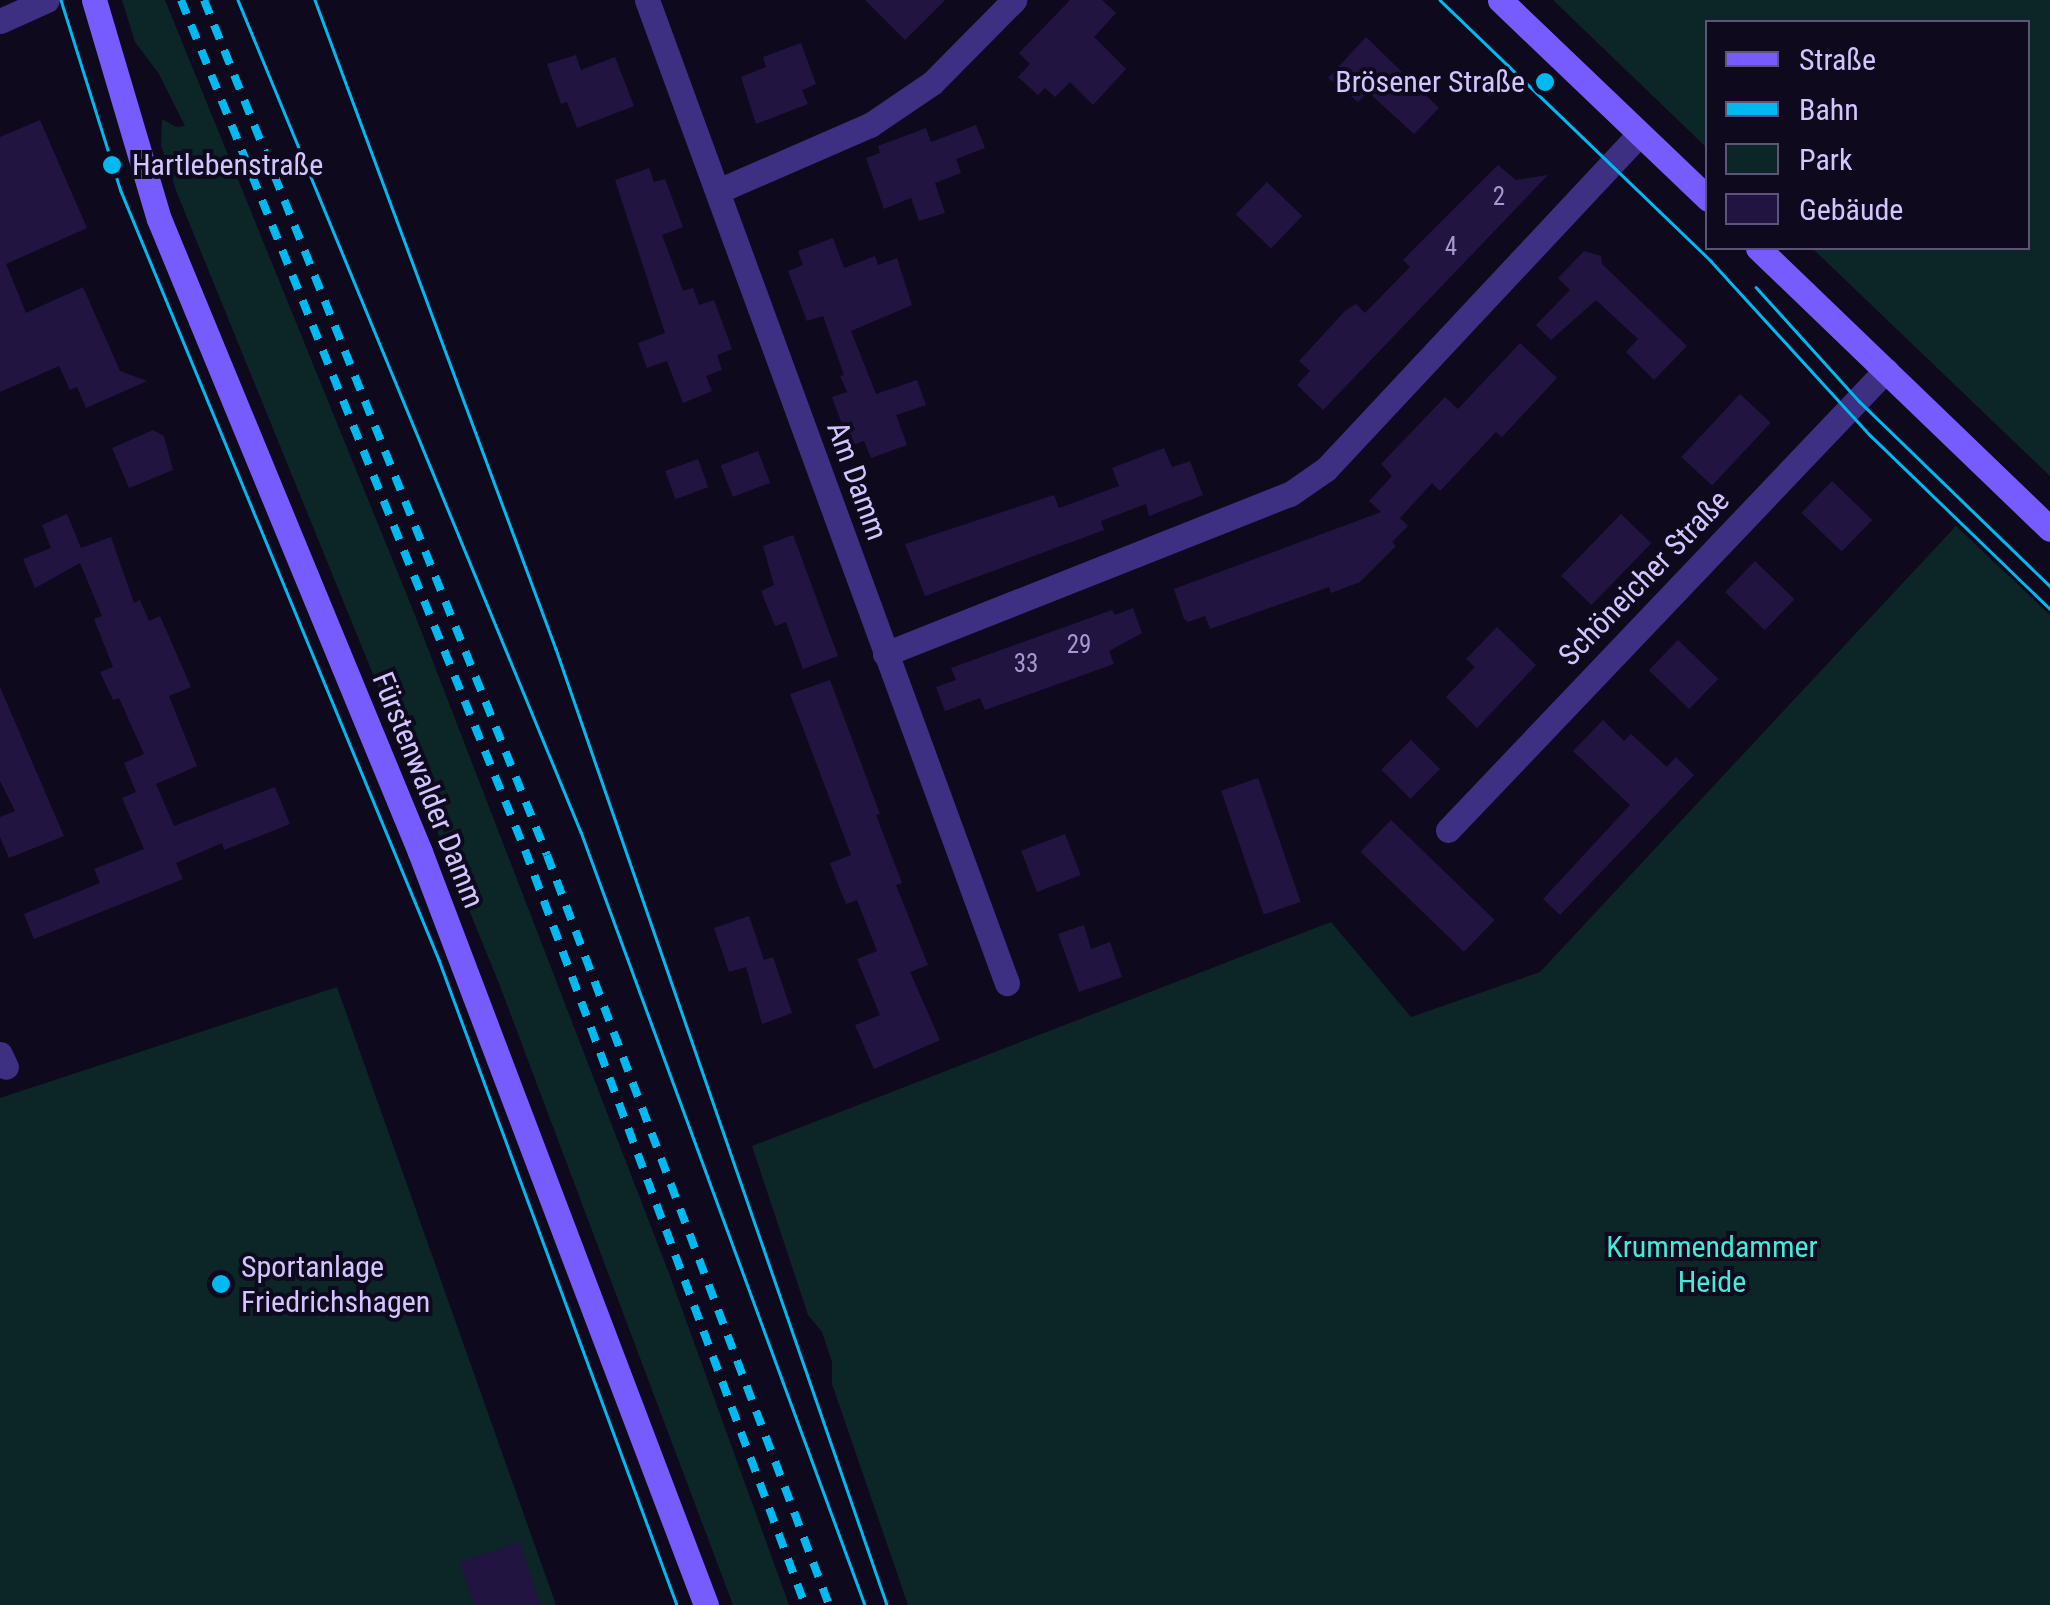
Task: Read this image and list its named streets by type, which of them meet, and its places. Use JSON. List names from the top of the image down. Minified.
{"streets":{"main road":["Fürstenwalder Damm"],"street":["Am Damm","Schöneicher Straße"]},"parks":["Krummendammer Heide"],"places":["Brösener Straße","Hartlebenstraße","Sportanlage Friedrichshagen"],"house_numbers":["2","4","29","33"],"legend":["Straße","Bahn","Park","Gebäude"]}
